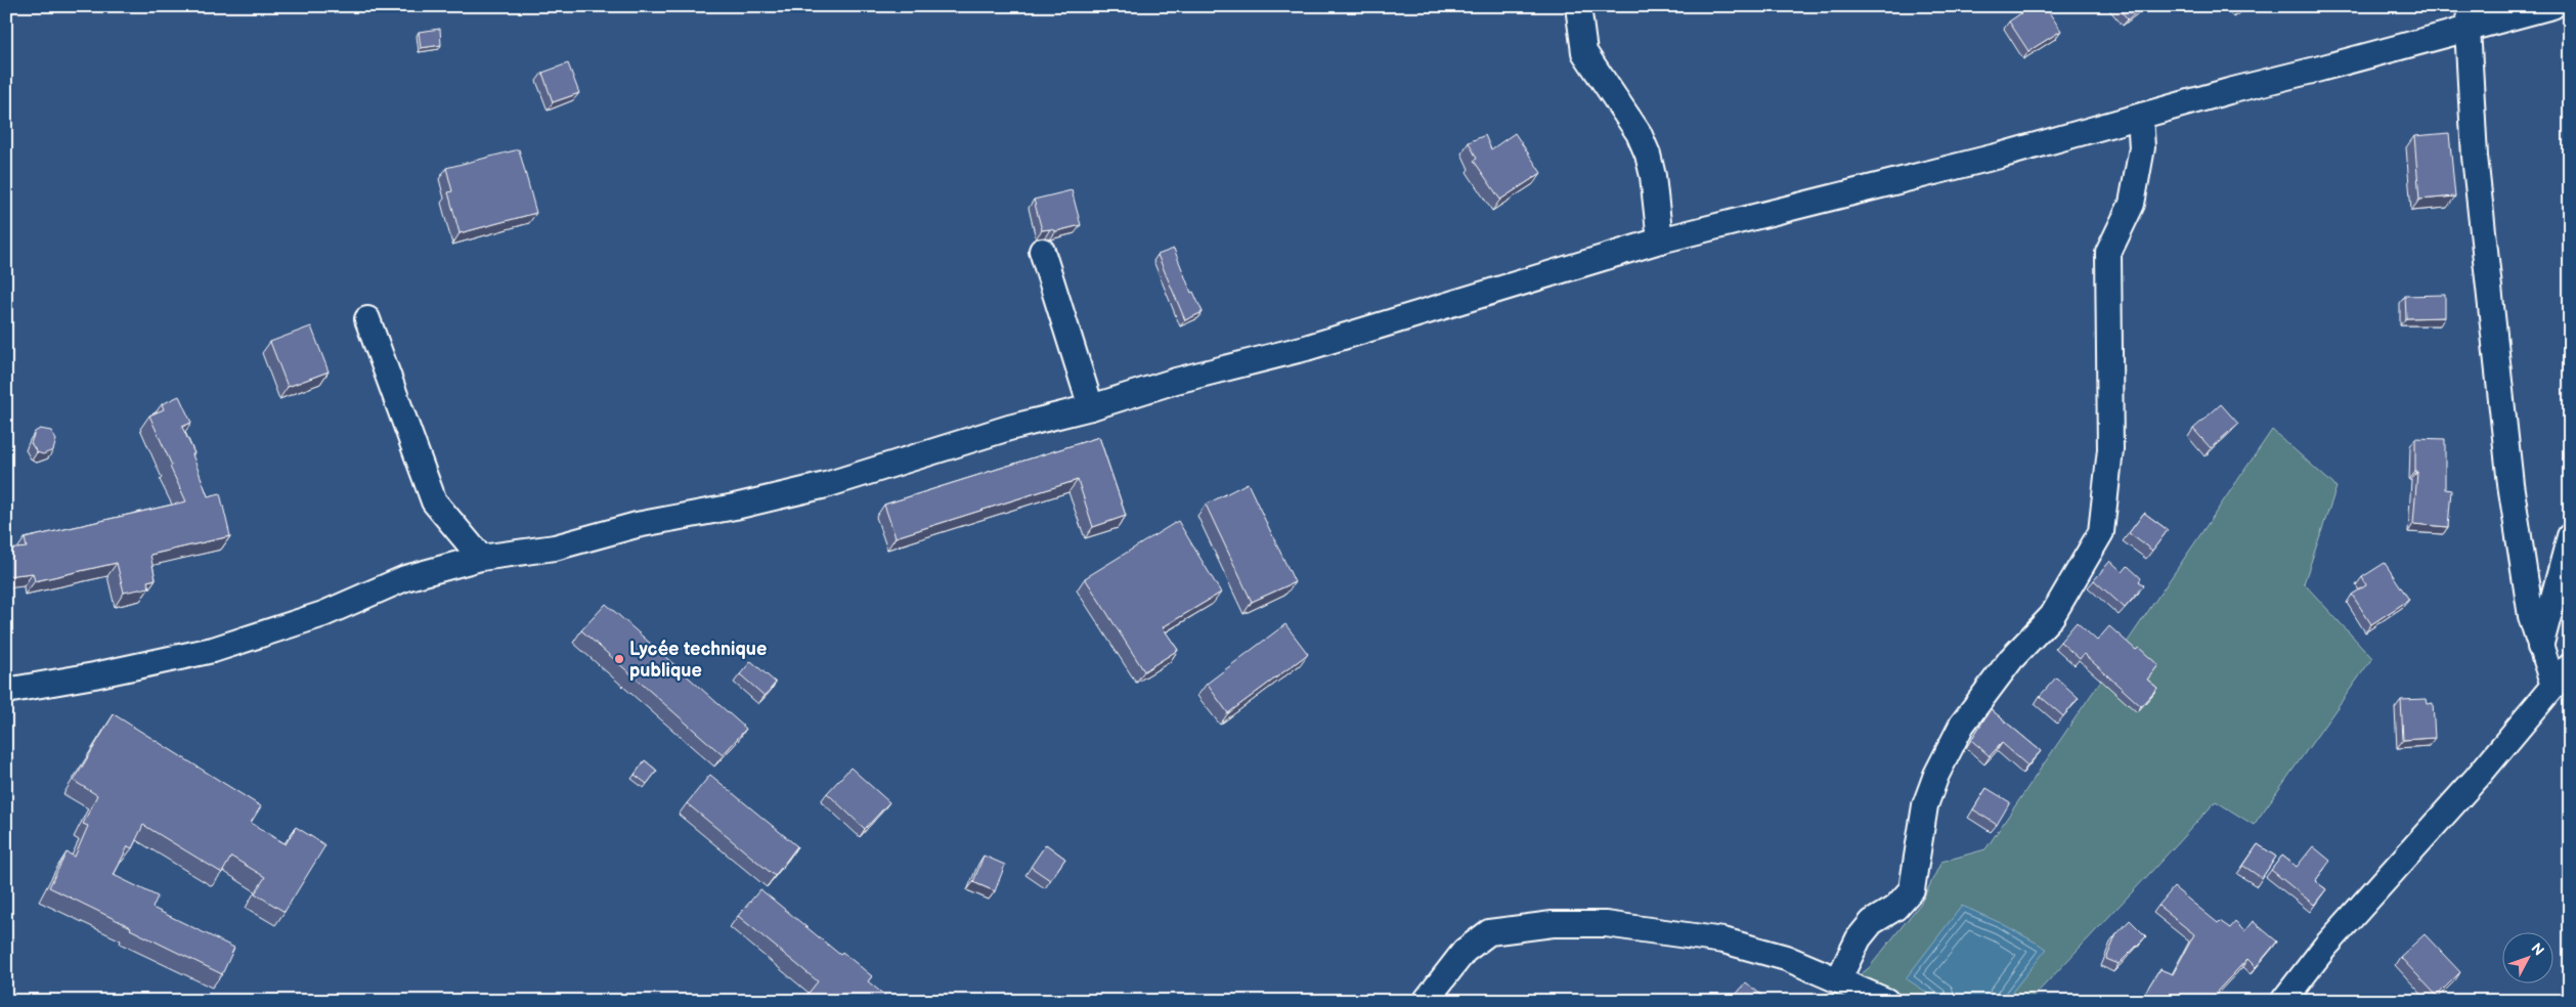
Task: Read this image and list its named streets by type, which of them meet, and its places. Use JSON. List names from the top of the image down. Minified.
{"places":["Lycée technique publique"],"north":"top right"}
